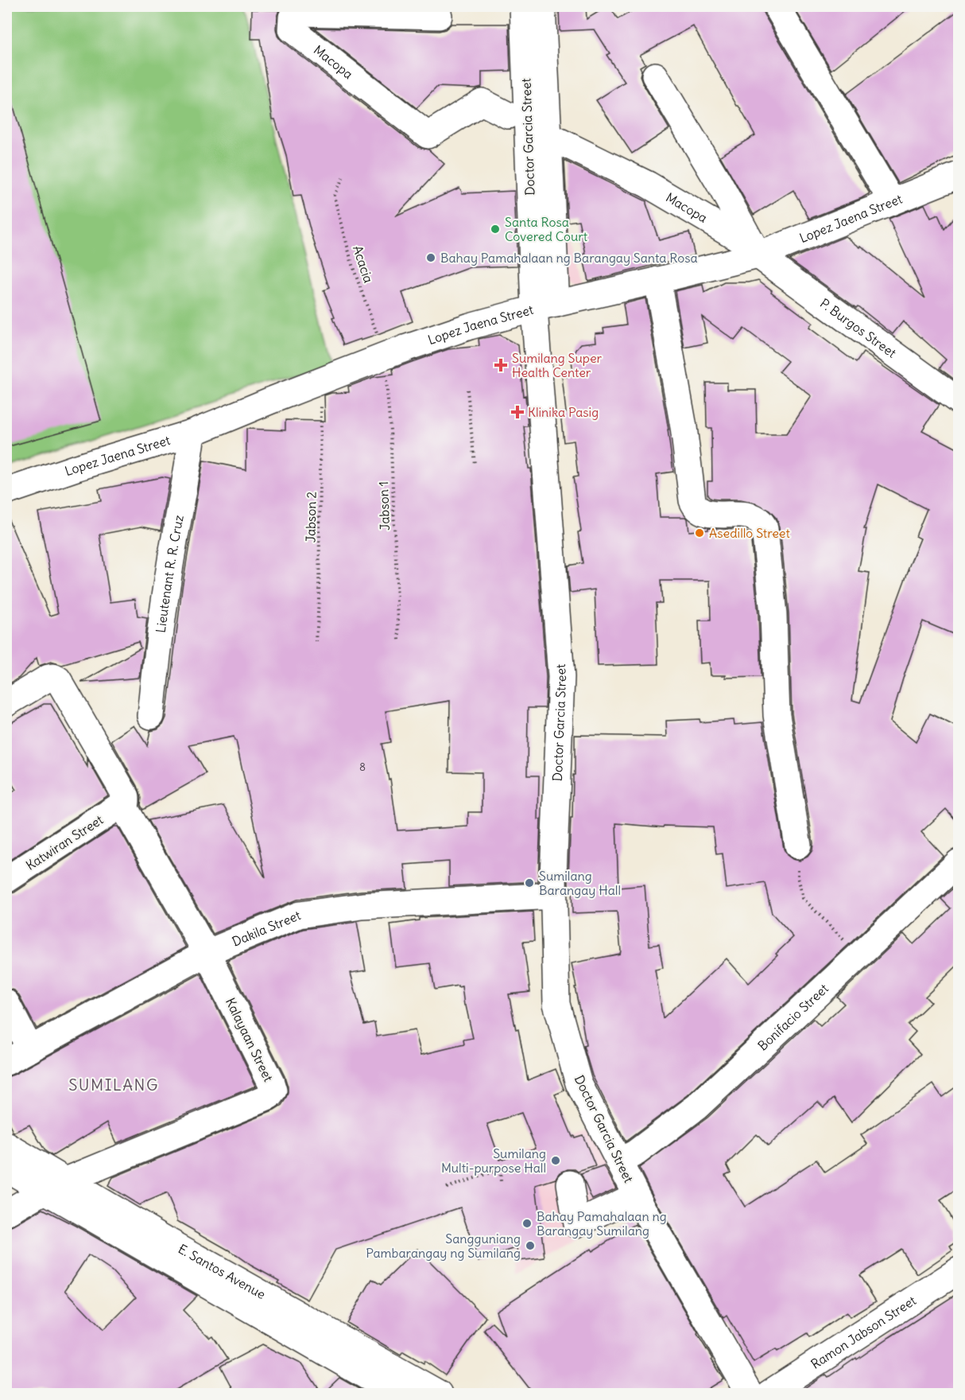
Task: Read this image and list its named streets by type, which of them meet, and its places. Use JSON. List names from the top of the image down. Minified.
{"streets":{"street":["Macopa","Doctor Garcia Street","Lopez Jaena Street","P. Burgos Street","Lieutenant R. R. Cruz","Katwiran Street","Dakila Street","Bonifacio Street","Kalayaan Street","E. Santos Avenue","Ramon Jabson Street"],"path":["Acacia","Jabson 1","Jabson 2"]},"crossings":[["Macopa","Lopez Jaena Street"],["Macopa","P. Burgos Street"],["Doctor Garcia Street","Lopez Jaena Street"],["Doctor Garcia Street","Dakila Street"],["Doctor Garcia Street","Bonifacio Street"],["Lopez Jaena Street","Acacia"],["Lopez Jaena Street","P. Burgos Street"],["Lopez Jaena Street","Jabson 1"],["Lopez Jaena Street","Lieutenant R. R. Cruz"],["Acacia","Jabson 1"],["Katwiran Street","Kalayaan Street"],["Dakila Street","Kalayaan Street"],["Kalayaan Street","E. Santos Avenue"]],"districts":["SUMILANG"],"places":{"other":["Santa Rosa Covered Court","Bahay Pamahalaan ng Barangay Santa Rosa","Asedillo Street","Sumilang Barangay Hall","Sumilang Multi-purpose Hall","Bahay Pamahalaan ng Barangay Sumilang","Sangguniang Pambarangay ng Sumilang"],"health":["Sumilang Super Health Center","Klinika Pasig"]},"house_numbers":["8"]}
